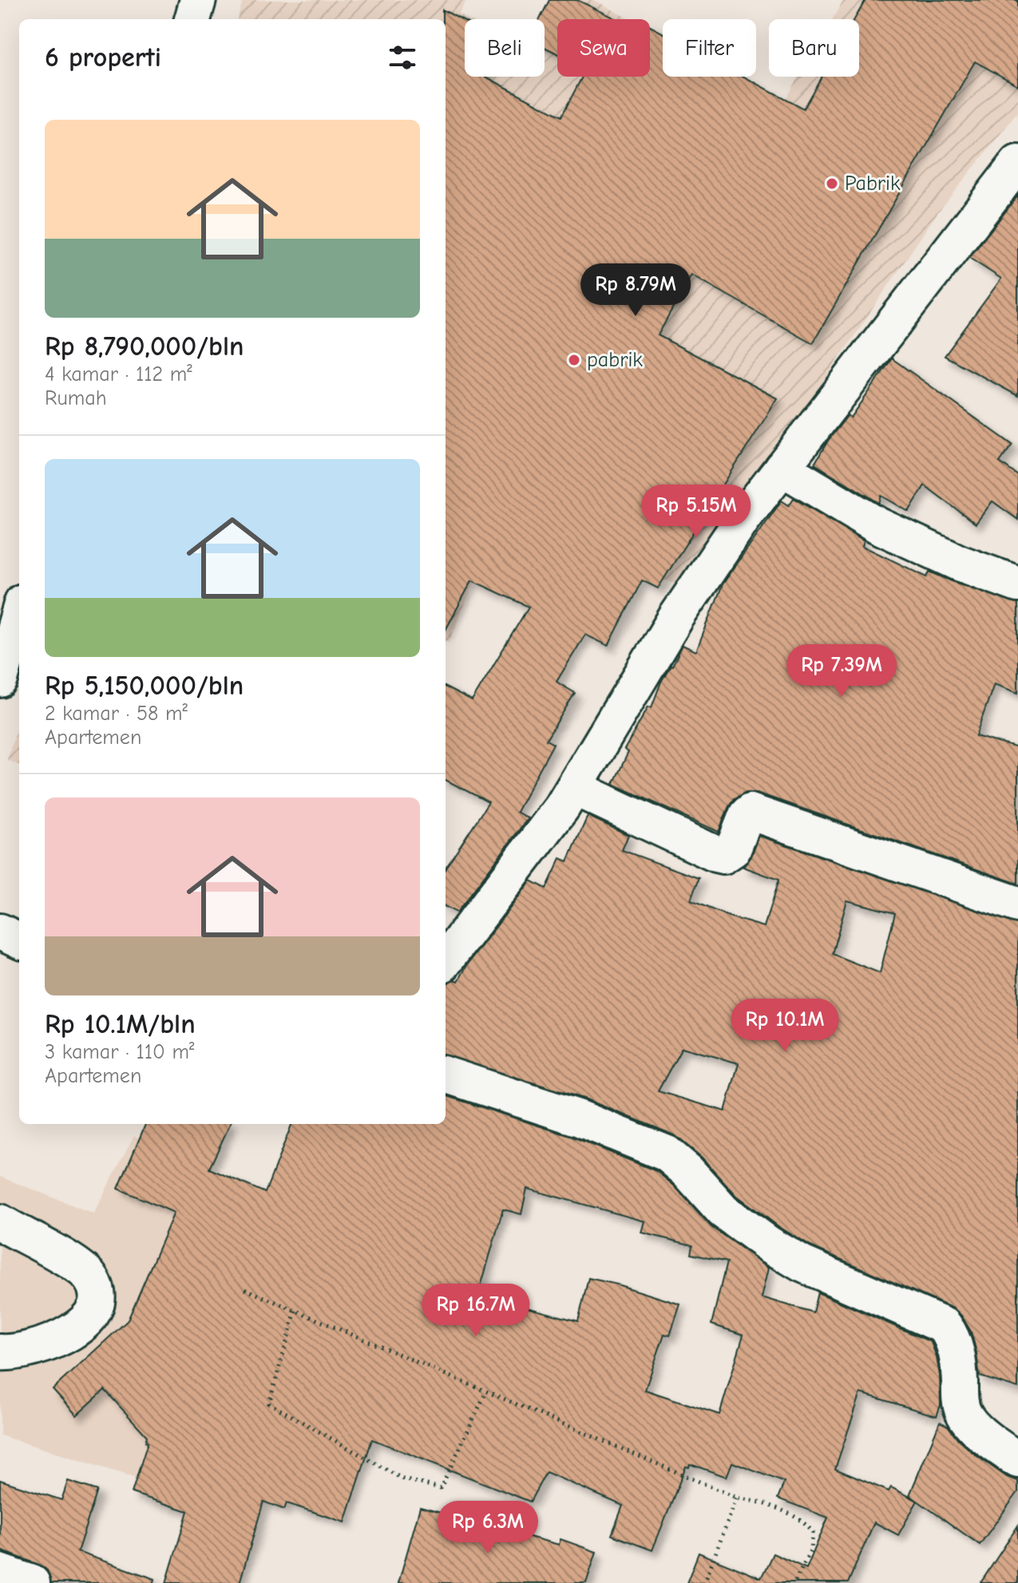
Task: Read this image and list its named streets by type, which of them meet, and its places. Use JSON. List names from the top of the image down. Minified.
{"places":["Pabrik","pabrik"],"page":{"chip":["Beli","Sewa","Filter","Baru"],"heading":"6 properti","list":[{"name":"Rp 8,790,000/bln","note":"4 kamar · 112 m² · Rumah"},{"name":"Rp 5,150,000/bln","note":"2 kamar · 58 m² · Apartemen"},{"name":"Rp 10.1M/bln","note":"3 kamar · 110 m² · Apartemen"}],"price":["Rp 8.79M","Rp 5.15M","Rp 7.39M","Rp 10.1M","Rp 16.7M","Rp 6.3M"]}}
